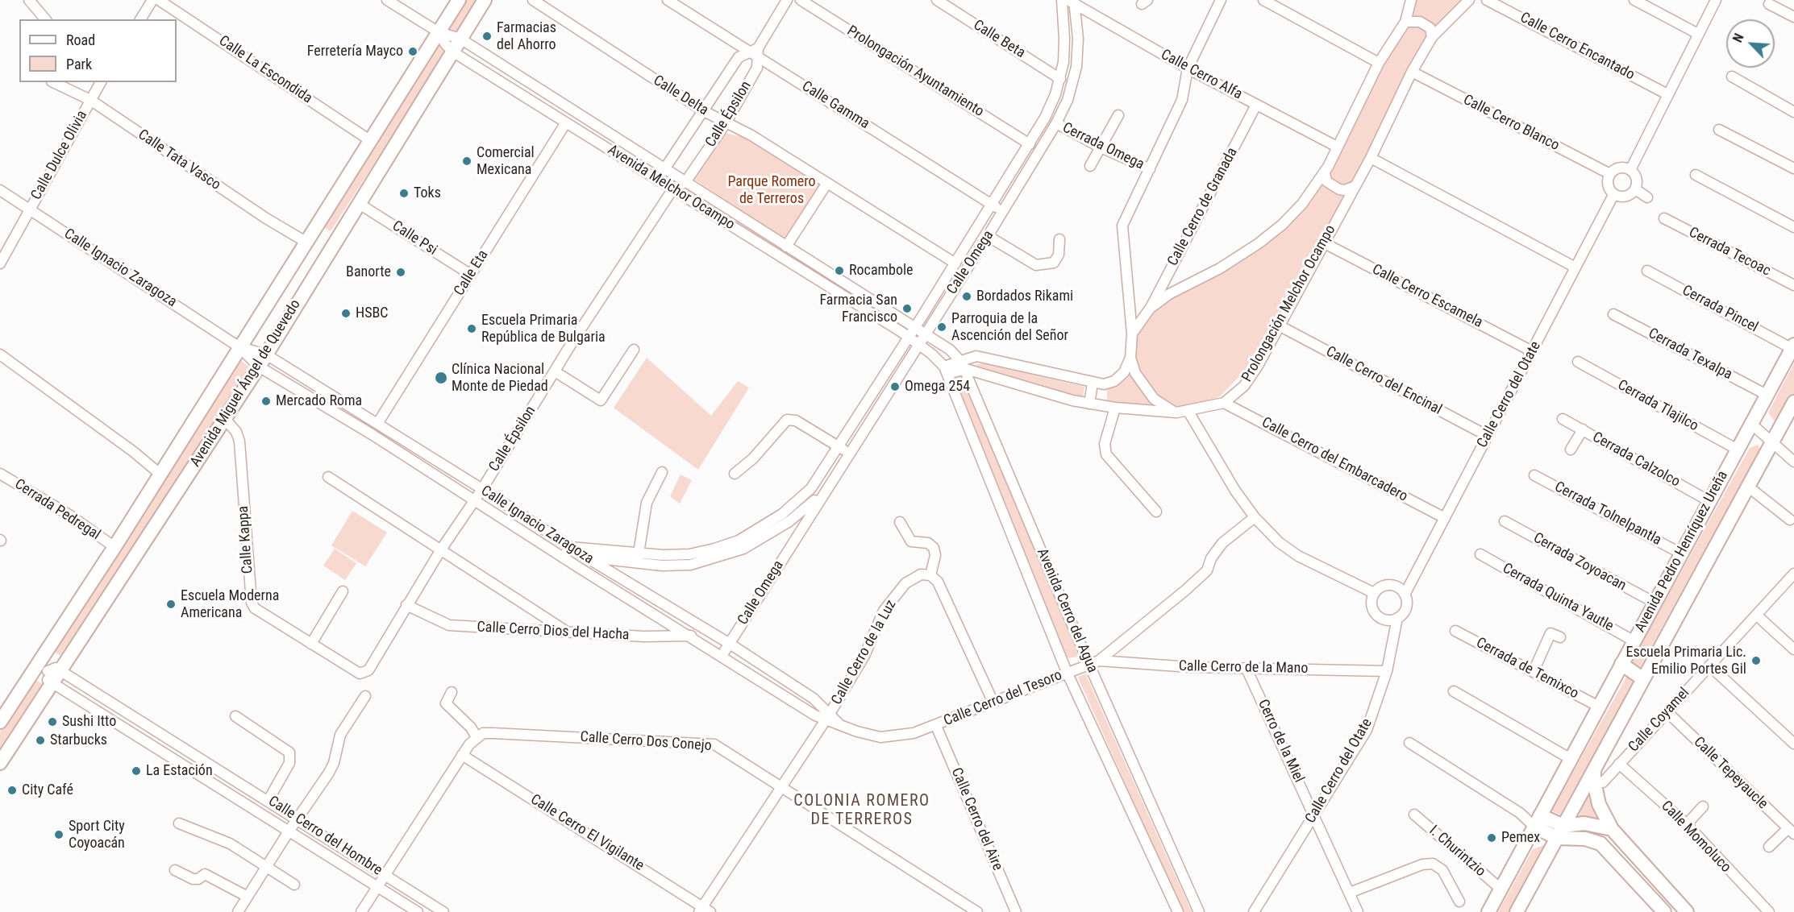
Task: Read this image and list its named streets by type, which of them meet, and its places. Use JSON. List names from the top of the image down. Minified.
{"streets":{"main road":["Avenida Miguel Ángel de Quevedo","Avenida Pedro Henríquez Ureña"],"street":["Calle Beta","Calle Cerro Encantado","Calle La Escondida","Prolongación Ayuntamiento","Calle Cerro Alfa","Calle Delta","Calle Gamma","Calle Épsilon","Calle Cerro Blanco","Cerrada Omega","Calle Dulce Olivia","Calle Tata Vasco","Avenida Melchor Ocampo","Calle Cerro de Granada","Calle Psi","Cerrada Tecoac","Calle Omega","Calle Ignacio Zaragoza","Calle Eta","Calle Cerro Escamela","Prolongación Melchor Ocampo","Cerrada Pincel","Cerrada Texalpa","Calle Cerro del Encinal","Calle Cerro del Otate","Cerrada Tlajilco","Calle Cerro del Embarcadero","Cerrada Calzolco","Cerrada Pedregal","Cerrada Tolnelpantla","Calle Kappa","Cerrada Zoyoacan","Cerrada Quinta Yautle","Avenida Cerro del Agua","Calle Cerro Dios del Hacha","Calle Cerro de la Luz","Calle Cerro de la Mano","Cerrada de Temixco","Calle Cerro del Tesoro","Calle Coyamel","Cerro de la Miel","Calle Cerro Dos Conejo","Calle Tepeyaucle","Calle Cerro del Aire","Calle Cerro El Vigilante","Calle Cerro del Hombre","Calle Momoluco","I. Churintzio"]},"crossings":[["Calle Beta","Calle Omega"],["Calle La Escondida","Avenida Miguel Ángel de Quevedo"],["Prolongación Ayuntamiento","Calle Omega"],["Calle Cerro Alfa","Calle Cerro de Granada"],["Calle Cerro Alfa","Calle Omega"],["Calle Delta","Calle Épsilon"],["Calle Delta","Calle Omega"],["Calle Gamma","Calle Épsilon"],["Calle Gamma","Calle Omega"],["Calle Épsilon","Avenida Melchor Ocampo"],["Calle Épsilon","Calle Ignacio Zaragoza"],["Calle Épsilon","Calle Kappa"],["Calle Épsilon","Calle Cerro Dios del Hacha"],["Calle Cerro Blanco","Prolongación Melchor Ocampo"],["Calle Cerro Blanco","Calle Cerro del Otate"],["Cerrada Omega","Calle Omega"],["Calle Dulce Olivia","Calle Tata Vasco"],["Calle Dulce Olivia","Calle Ignacio Zaragoza"],["Calle Tata Vasco","Avenida Miguel Ángel de Quevedo"],["Avenida Melchor Ocampo","Calle Omega"],["Avenida Melchor Ocampo","Calle Eta"],["Avenida Melchor Ocampo","Avenida Miguel Ángel de Quevedo"],["Avenida Melchor Ocampo","Avenida Cerro del Agua"],["Calle Psi","Calle Eta"],["Calle Psi","Avenida Miguel Ángel de Quevedo"],["Calle Omega","Calle Ignacio Zaragoza"],["Calle Omega","Avenida Cerro del Agua"],["Calle Ignacio Zaragoza","Calle Eta"],["Calle Ignacio Zaragoza","Avenida Miguel Ángel de Quevedo"],["Calle Ignacio Zaragoza","Calle Cerro Dios del Hacha"],["Calle Ignacio Zaragoza","Calle Cerro de la Luz"],["Calle Ignacio Zaragoza","Calle Cerro del Tesoro"],["Calle Cerro Escamela","Prolongación Melchor Ocampo"],["Calle Cerro Escamela","Calle Cerro del Otate"],["Prolongación Melchor Ocampo","Calle Cerro del Encinal"],["Prolongación Melchor Ocampo","Calle Cerro del Embarcadero"],["Prolongación Melchor Ocampo","Avenida Cerro del Agua"],["Cerrada Pincel","Avenida Pedro Henríquez Ureña"],["Cerrada Texalpa","Avenida Pedro Henríquez Ureña"],["Calle Cerro del Encinal","Calle Cerro del Otate"],["Avenida Miguel Ángel de Quevedo","Cerrada Pedregal"],["Avenida Miguel Ángel de Quevedo","Calle Kappa"],["Avenida Miguel Ángel de Quevedo","Calle Cerro del Hombre"],["Calle Cerro del Otate","Calle Cerro del Embarcadero"],["Calle Cerro del Otate","Calle Cerro de la Mano"],["Calle Cerro del Otate","Cerro de la Miel"],["Cerrada Tlajilco","Avenida Pedro Henríquez Ureña"],["Cerrada Calzolco","Avenida Pedro Henríquez Ureña"],["Cerrada Tolnelpantla","Avenida Pedro Henríquez Ureña"],["Avenida Pedro Henríquez Ureña","Cerrada Zoyoacan"],["Avenida Pedro Henríquez Ureña","Cerrada Quinta Yautle"],["Avenida Pedro Henríquez Ureña","Cerrada de Temixco"],["Avenida Pedro Henríquez Ureña","I. Churintzio"],["Avenida Cerro del Agua","Calle Cerro del Tesoro"],["Calle Cerro de la Luz","Calle Cerro del Tesoro"],["Calle Cerro de la Luz","Calle Cerro Dos Conejo"],["Calle Cerro de la Luz","Calle Cerro El Vigilante"],["Calle Cerro de la Mano","Calle Cerro del Tesoro"],["Calle Cerro de la Mano","Cerro de la Miel"],["Calle Cerro del Tesoro","Calle Cerro del Aire"],["Calle Coyamel","Calle Tepeyaucle"],["Calle Coyamel","Calle Momoluco"]],"districts":["COLONIA ROMERO DE TERREROS"],"parks":["Parque Romero de Terreros"],"places":["Farmacias del Ahorro","Ferretería Mayco","Comercial Mexicana","Toks","Rocambole","Banorte","Bordados Rikami","Farmacia San Francisco","HSBC","Parroquia de la Ascención del Señor","Escuela Primaria República de Bulgaria","Clínica Nacional Monte de Piedad","Omega 254","Mercado Roma","Escuela Moderna Americana","Escuela Primaria Lic. Emilio Portes Gil","Sushi Itto","Starbucks","La Estación","City Café","Sport City Coyoacán","Pemex"],"legend":["Road","Park"],"north":"top left"}
